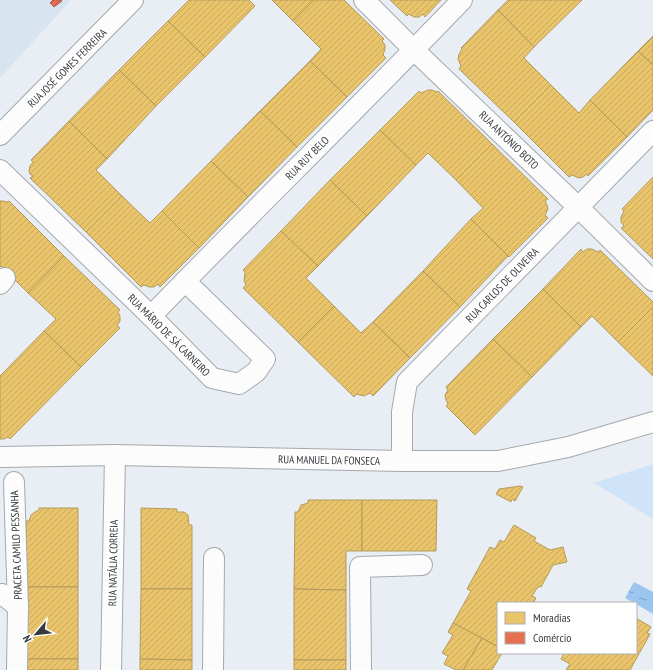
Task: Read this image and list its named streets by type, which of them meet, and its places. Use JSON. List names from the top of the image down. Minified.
{"streets":{"street":["RUA JOSÉ GOMES FERREIRA","RUA ANTÓNIO BOTO","RUA RUY BELO","RUA CARLOS DE OLIVEIRA","RUA MÁRIO DE SÁ CARNEIRO","RUA MANUEL DA FONSECA","PRACETA CAMILO PESSANHA","RUA NATÁLIA CORREIA"]},"crossings":[["RUA ANTÓNIO BOTO","RUA RUY BELO"],["RUA ANTÓNIO BOTO","RUA CARLOS DE OLIVEIRA"],["RUA RUY BELO","RUA MÁRIO DE SÁ CARNEIRO"],["RUA CARLOS DE OLIVEIRA","RUA MANUEL DA FONSECA"],["RUA MANUEL DA FONSECA","RUA NATÁLIA CORREIA"]],"legend":["Moradias","Comércio"],"north":"bottom left"}
